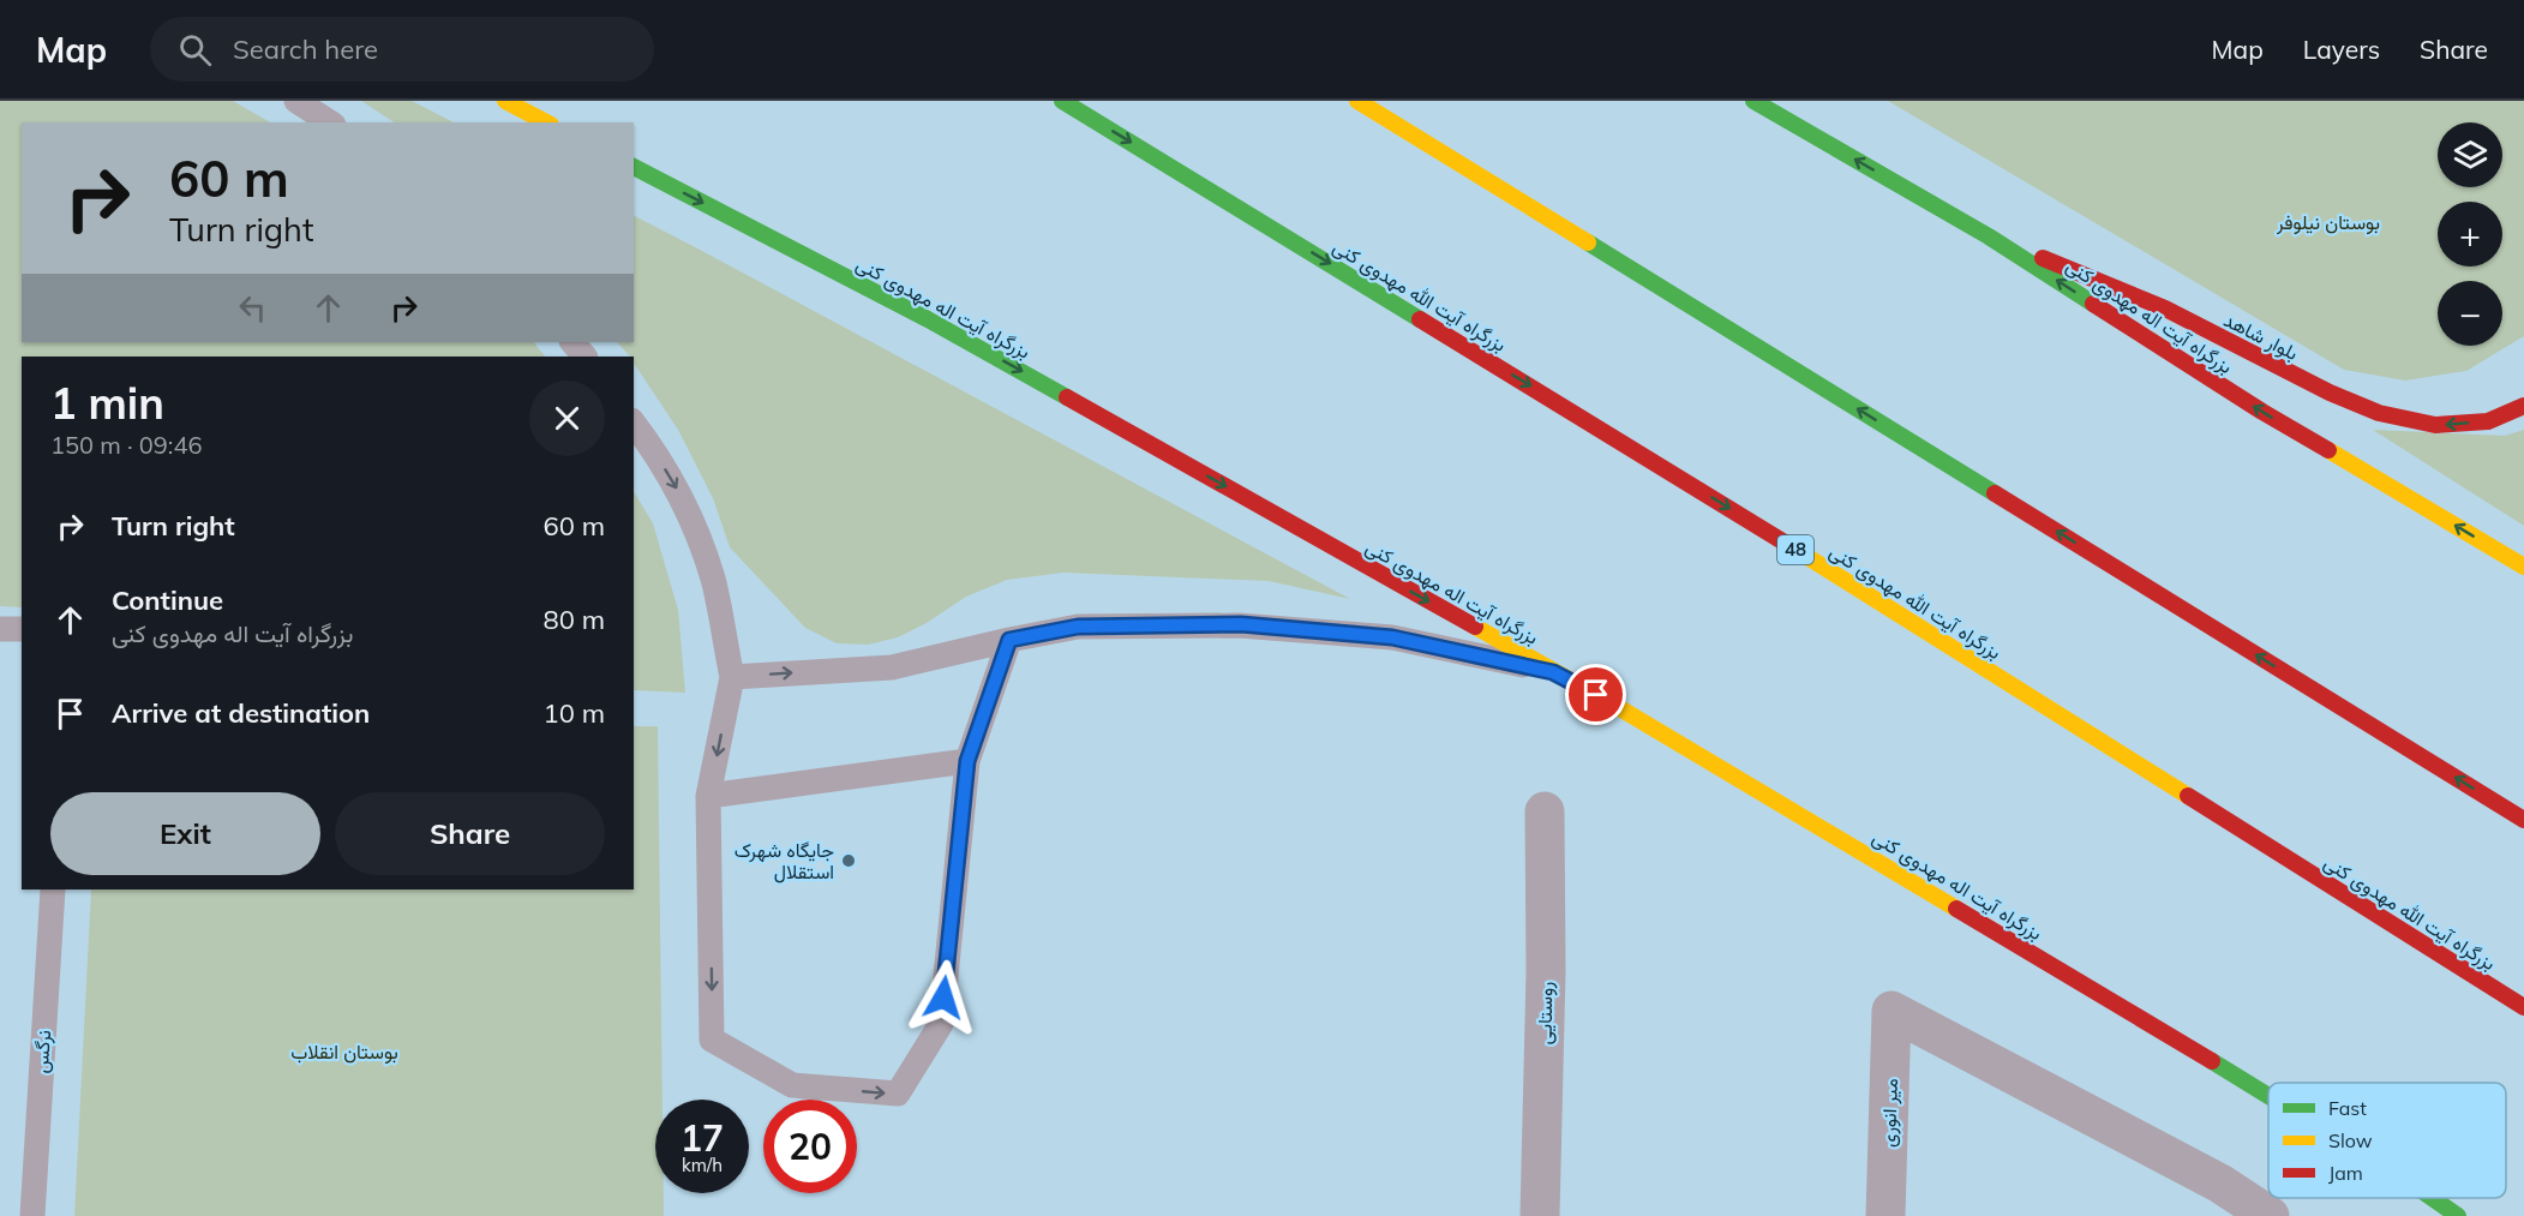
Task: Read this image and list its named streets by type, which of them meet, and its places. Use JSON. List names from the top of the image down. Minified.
{"streets":{"main road":["بزرگراه آیت الله مهدوی کنی","بزرگراه آیت اله مهدوی کنی","بلوار شاهد","48"],"street":["روستایی","میر انوری"],"lane":["نرگس"]},"crossings":[["بزرگراه آیت اله مهدوی کنی","بلوار شاهد"]],"one_way":["بزرگراه آیت الله مهدوی کنی","بلوار شاهد"],"parks":["بوستان نیلوفر","بوستان انقلاب"],"places":["جایگاه شهرک استقلال"],"legend":["Fast","Slow","Jam"],"page":{"header":"Map","search":"Search here","nav":["Map","Layers","Share"],"map_buttons":["+","−"],"turn":["60 m","Turn right"],"heading":["1 min","150 m · 09:46"],"list":[{"name":"Turn right","value":"60 m"},{"name":"Continue","note":"بزرگراه آیت اله مهدوی کنی","value":"80 m"},{"name":"Arrive at destination","value":"10 m"}],"buttons":["Exit","Share"],"speed":"17 km/h","limit":"20"}}
